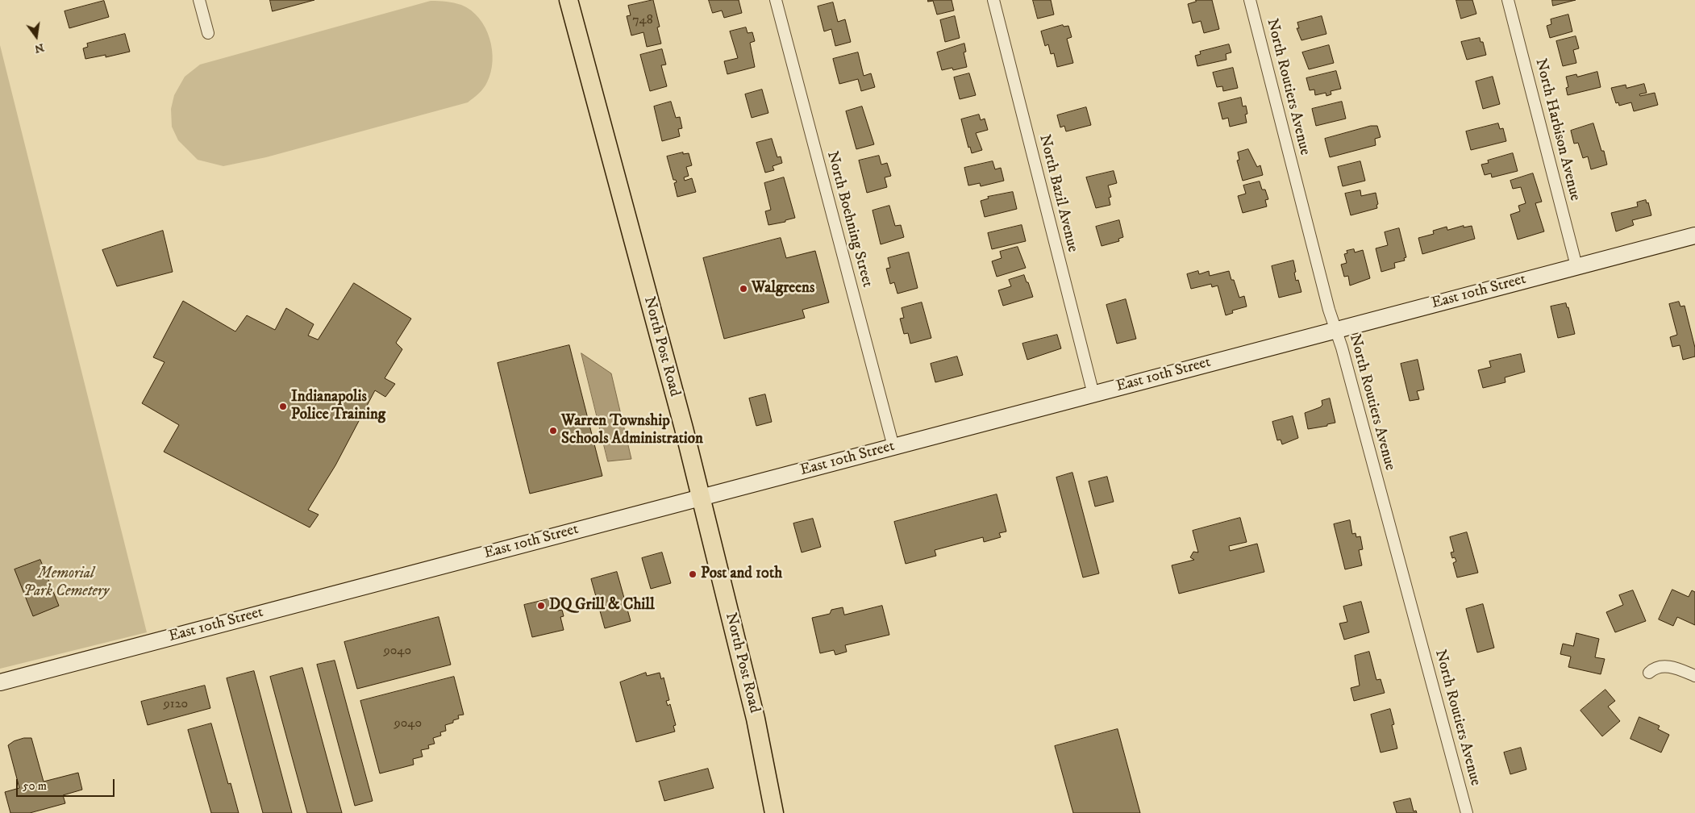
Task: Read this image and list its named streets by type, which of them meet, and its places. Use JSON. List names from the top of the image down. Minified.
{"streets":{"main road":["East 10th Street","North Post Road"],"street":["North Routiers Avenue","North Harbison Avenue","North Bazil Avenue","North Boehning Street"]},"crossings":[["North Routiers Avenue","East 10th Street"],["North Harbison Avenue","East 10th Street"],["North Bazil Avenue","East 10th Street"],["North Boehning Street","East 10th Street"],["East 10th Street","North Post Road"]],"parks":["Memorial Park Cemetery"],"places":["Walgreens","Indianapolis Police Training","Warren Township Schools Administration","Post and 10th","DQ Grill & Chill"],"house_numbers":["748","9040","9120","9040"],"scale_bar":"50 m","north":"bottom"}
